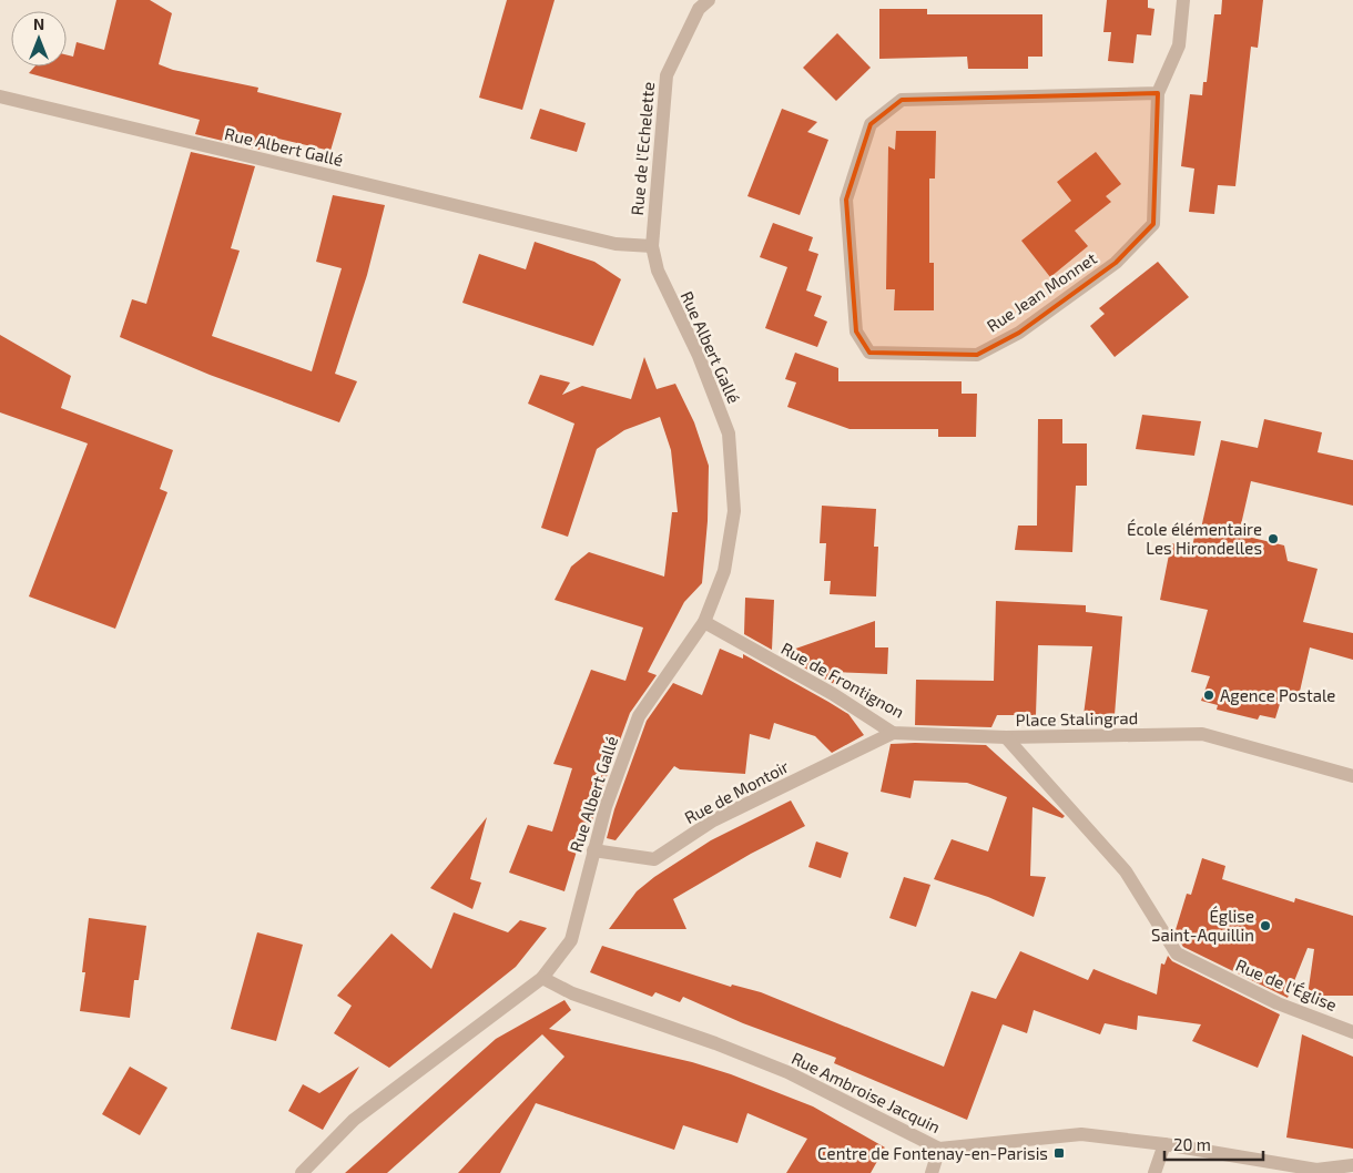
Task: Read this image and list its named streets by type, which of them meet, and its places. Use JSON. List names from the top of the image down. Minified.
{"streets":{"street":["Rue Albert Gallé","Rue de l'Echelette","Rue Jean Monnet","Rue de Frontignon","Place Stalingrad","Rue de Montoir","Rue de l'Église","Rue Ambroise Jacquin"]},"crossings":[["Rue Albert Gallé","Rue de l'Echelette"],["Rue Albert Gallé","Rue de Frontignon"],["Rue Albert Gallé","Rue de Montoir"],["Rue Albert Gallé","Rue Ambroise Jacquin"],["Rue de Frontignon","Place Stalingrad"],["Rue de Frontignon","Rue de Montoir"],["Place Stalingrad","Rue de l'Église"]],"places":{"other":["École élémentaire Les Hirondelles","Agence Postale","Église Saint-Aquillin"],"transit":["Centre de Fontenay-en-Parisis"]},"scale_bar":"20 m","north":"top"}
